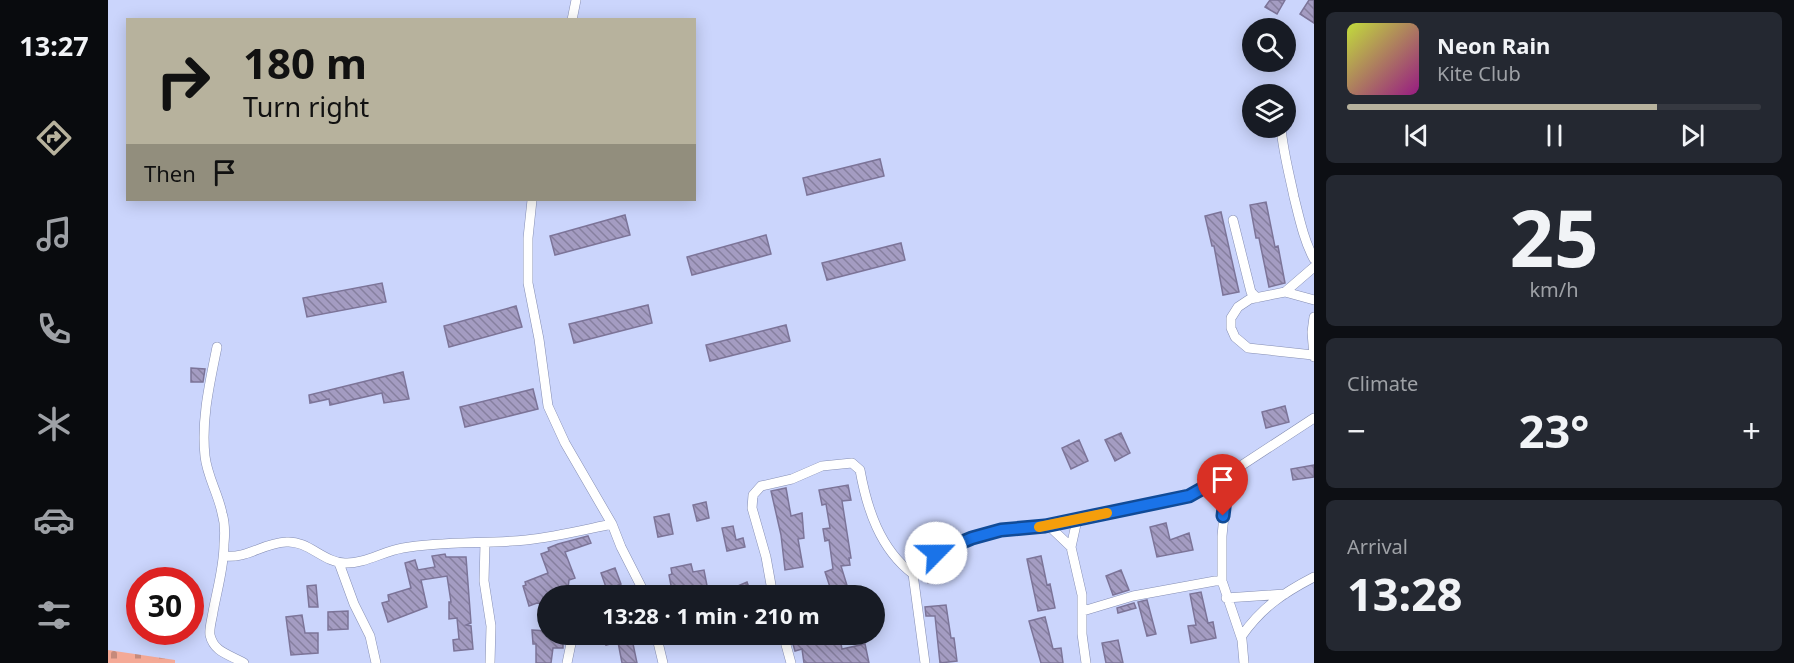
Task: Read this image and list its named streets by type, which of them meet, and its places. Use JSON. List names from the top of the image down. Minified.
{"page":{"tabs":"13:27","turn":["180 m","Turn right"],"song":["Neon Rain","Kite Club"],"then":"Then","tile":[["25","km/h"],"Climate",["Arrival","13:28"]],"heat":["−","23°","+"],"limit":"30","trip":"13:28 · 1 min · 210 m"}}
